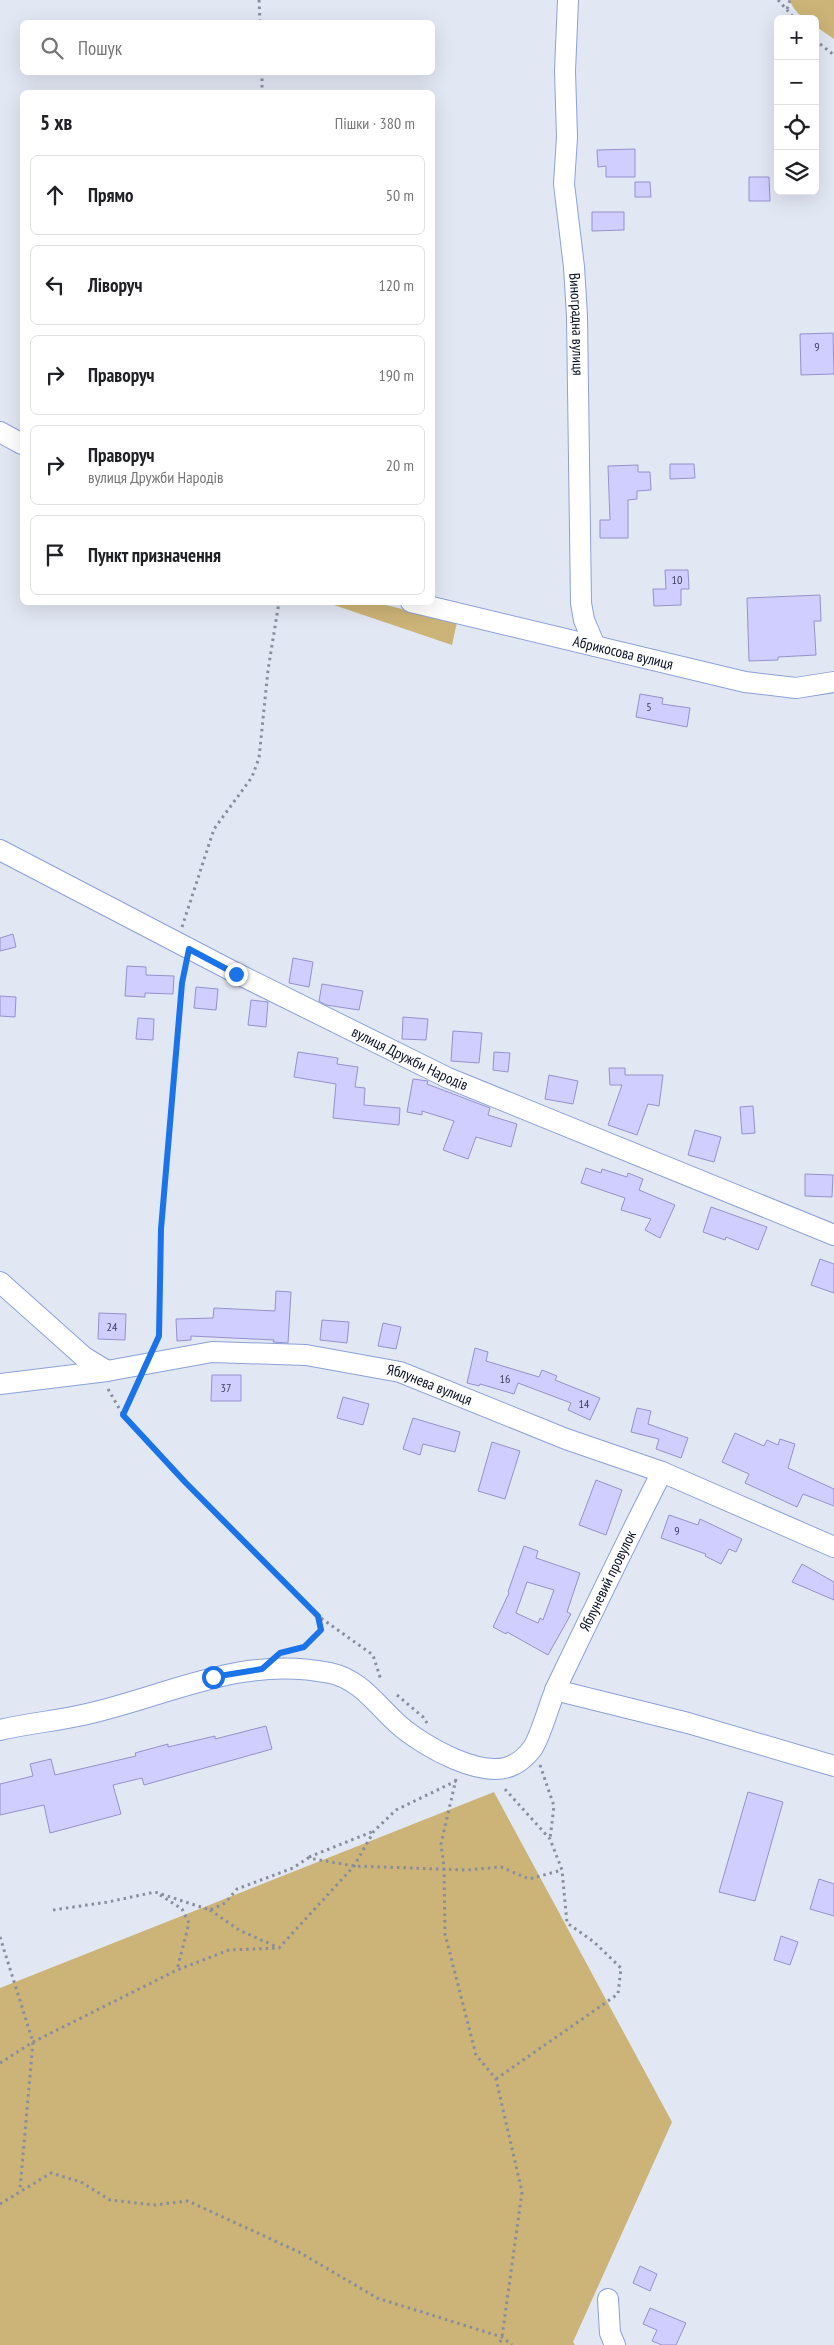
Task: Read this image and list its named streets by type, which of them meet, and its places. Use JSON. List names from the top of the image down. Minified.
{"streets":{"street":["Виноградна вулиця","Абрикосова вулиця","вулиця Дружби Народів","Яблунева вулиця","Яблуневий провулок"]},"crossings":[["Виноградна вулиця","Абрикосова вулиця"],["Яблунева вулиця","Яблуневий провулок"]],"house_numbers":["9","10","5","24","16","37","14","9"],"page":{"map_buttons":["+","−"],"search":"Пошук","heading":["5 хв","Пішки · 380 m"],"list":[["Прямо","50 m"],["Ліворуч","120 m"],["Праворуч","190 m"],["Праворуч","вулиця Дружби Народів","20 m"],"Пункт призначення"]}}
